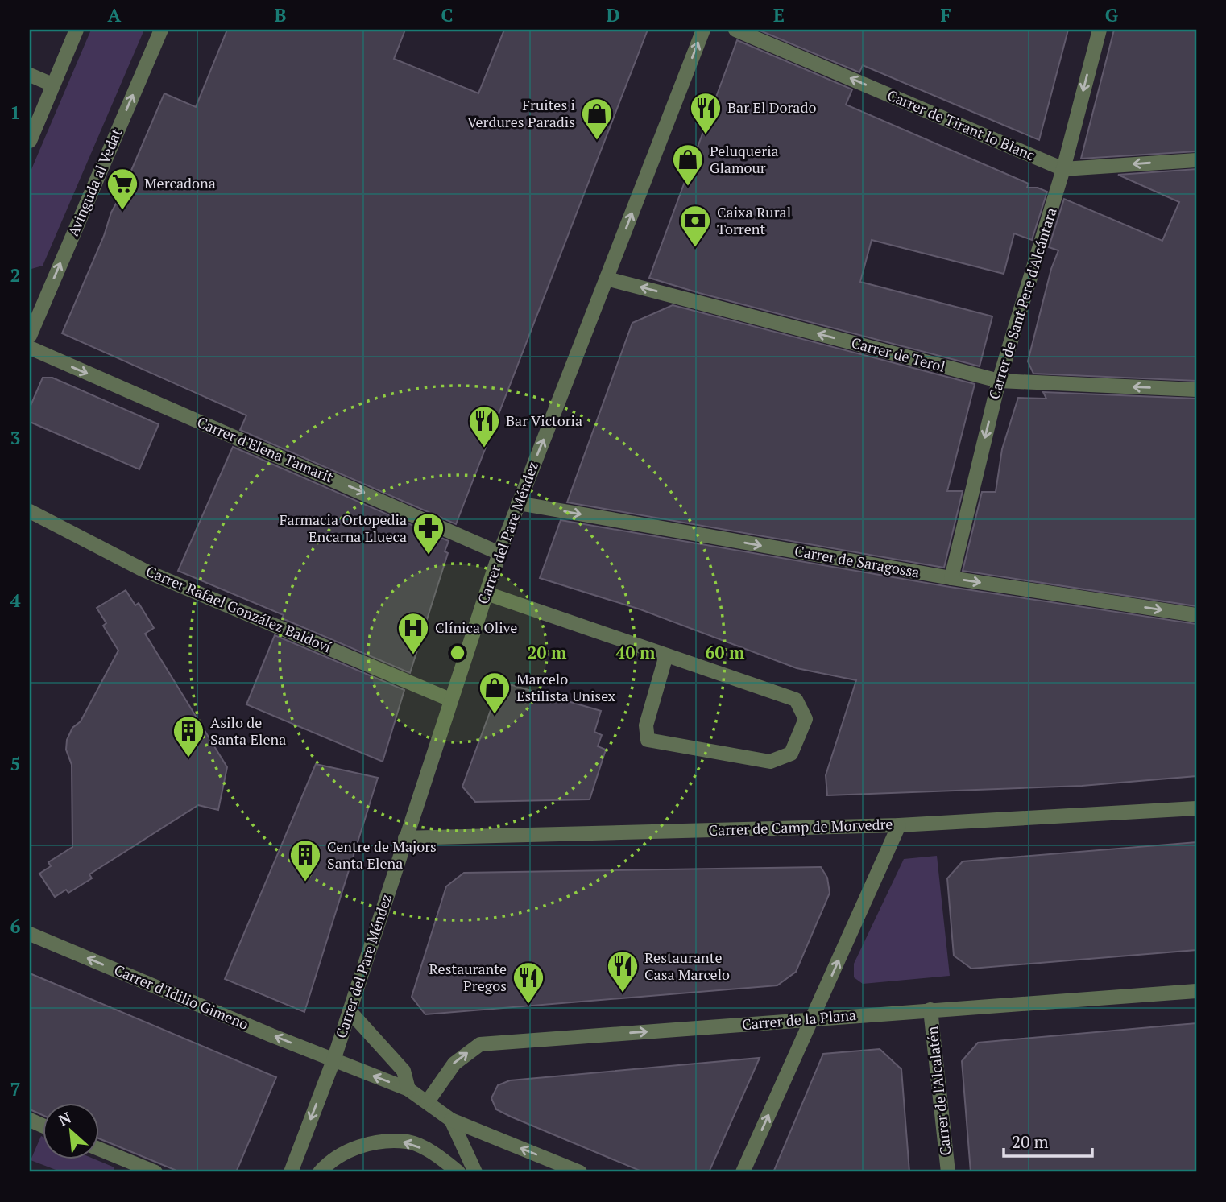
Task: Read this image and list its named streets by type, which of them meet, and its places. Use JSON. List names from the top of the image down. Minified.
{"streets":{"street":["Carrer de Tirant lo Blanc","Avinguda al Vedat","Carrer de Sant Pere d'Alcántara","Carrer de Terol","Carrer d'Elena Tamarit","Carrer del Pare Méndez","Carrer de Saragossa","Carrer Rafael González Baldoví","Carrer de Camp de Morvedre","Carrer d'Idilio Gimeno","Carrer de la Plana","Carrer de l'Alcalatén"]},"crossings":[["Carrer de Tirant lo Blanc","Carrer de Sant Pere d'Alcántara"],["Carrer de Sant Pere d'Alcántara","Carrer de Terol"],["Carrer de Sant Pere d'Alcántara","Carrer de Saragossa"],["Carrer de Terol","Carrer del Pare Méndez"],["Carrer d'Elena Tamarit","Carrer del Pare Méndez"],["Carrer del Pare Méndez","Carrer de Saragossa"],["Carrer del Pare Méndez","Carrer Rafael González Baldoví"],["Carrer del Pare Méndez","Carrer de Camp de Morvedre"],["Carrer del Pare Méndez","Carrer d'Idilio Gimeno"],["Carrer d'Idilio Gimeno","Carrer de la Plana"],["Carrer de la Plana","Carrer de l'Alcalatén"]],"one_way":["Carrer de Tirant lo Blanc","Carrer de Sant Pere d'Alcántara","Carrer de Terol","Carrer d'Elena Tamarit","Carrer de Saragossa","Carrer d'Idilio Gimeno","Carrer de la Plana"],"places":{"restaurant":["Bar El Dorado","Bar Victoria","Restaurante Casa Marcelo","Restaurante Pregos"],"shop":["Fruites i Verdures Paradis","Peluqueria Glamour","Marcelo Estilista Unisex"],"supermarket":["Mercadona"],"bank":["Caixa Rural Torrent"],"pharmacy":["Farmacia Ortopedia Encarna Llueca"],"hospital":["Clínica Olive"],"building":["Asilo de Santa Elena","Centre de Majors Santa Elena"]},"scale_bar":"20 m","north":"top left","grid":{"columns":["A","B","C","D","E","F","G"],"rows":["1","2","3","4","5","6","7"]},"rings":["20 m","40 m","60 m"]}
